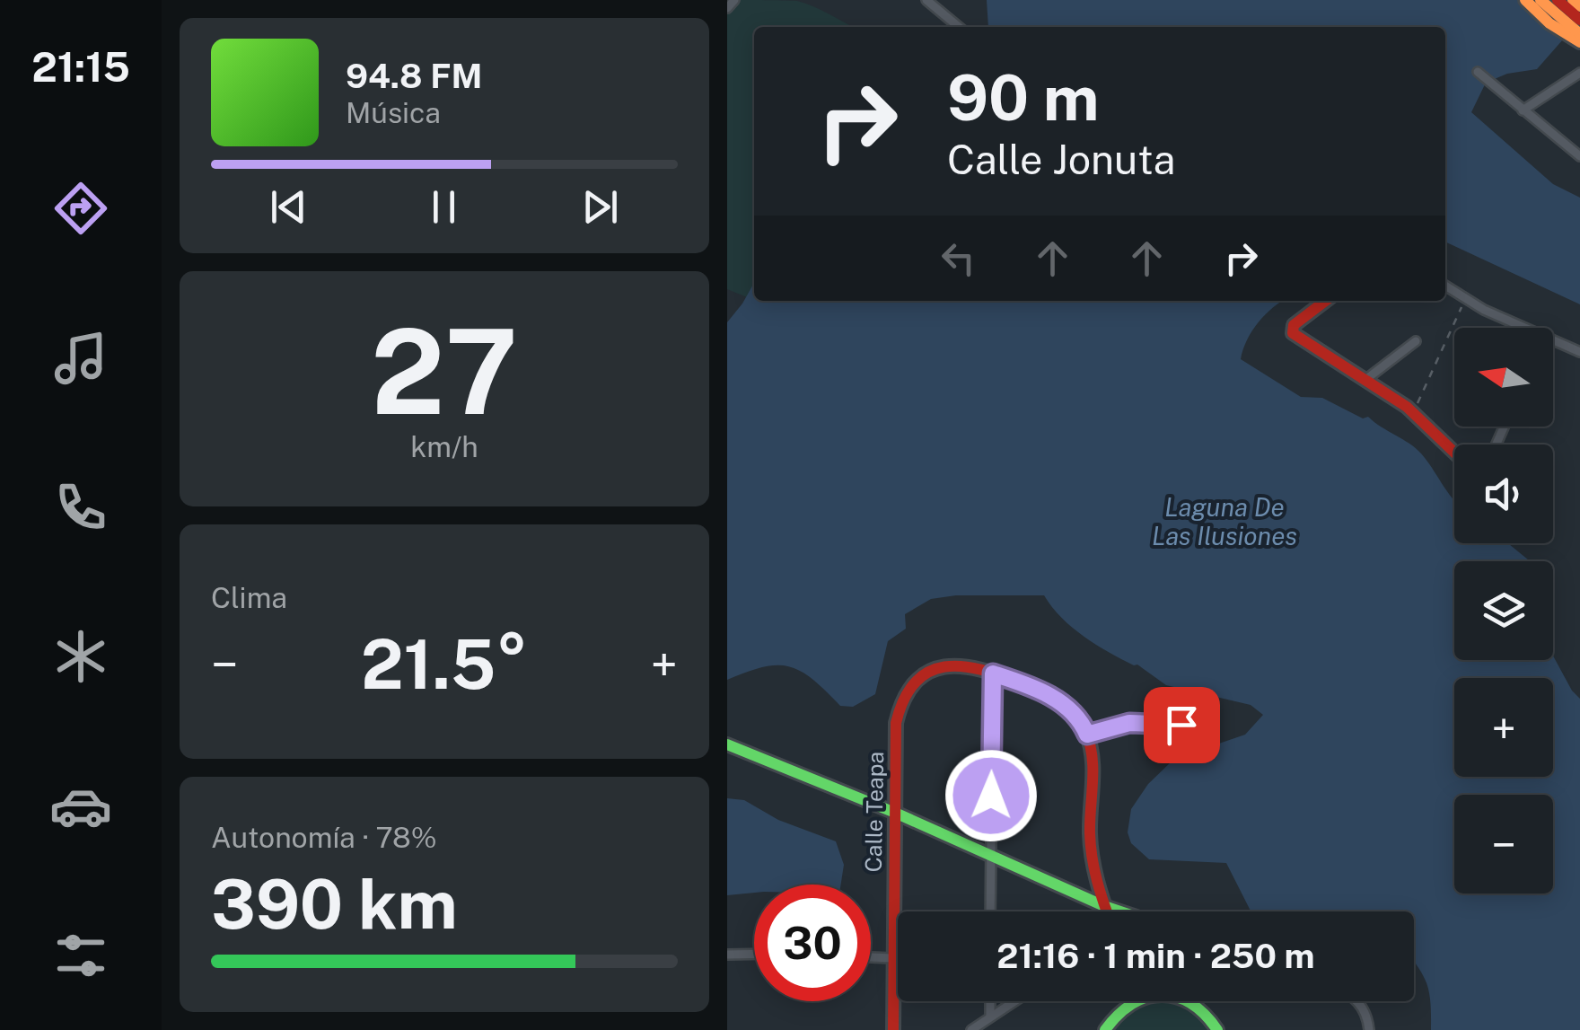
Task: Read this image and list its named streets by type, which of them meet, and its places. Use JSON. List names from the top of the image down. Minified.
{"streets":{"main road":["Calle Teapa"]},"water":["Laguna De Las Ilusiones"],"north":"left","page":{"tabs":"21:15","turn":["90 m","Calle Jonuta"],"song":["94.8 FM","Música"],"tile":[["27","km/h"],"Clima",["Autonomía · 78%","390 km"]],"map_buttons":["+","−"],"heat":["−","21.5°","+"],"limit":"30","trip":"21:16 · 1 min · 250 m"}}
